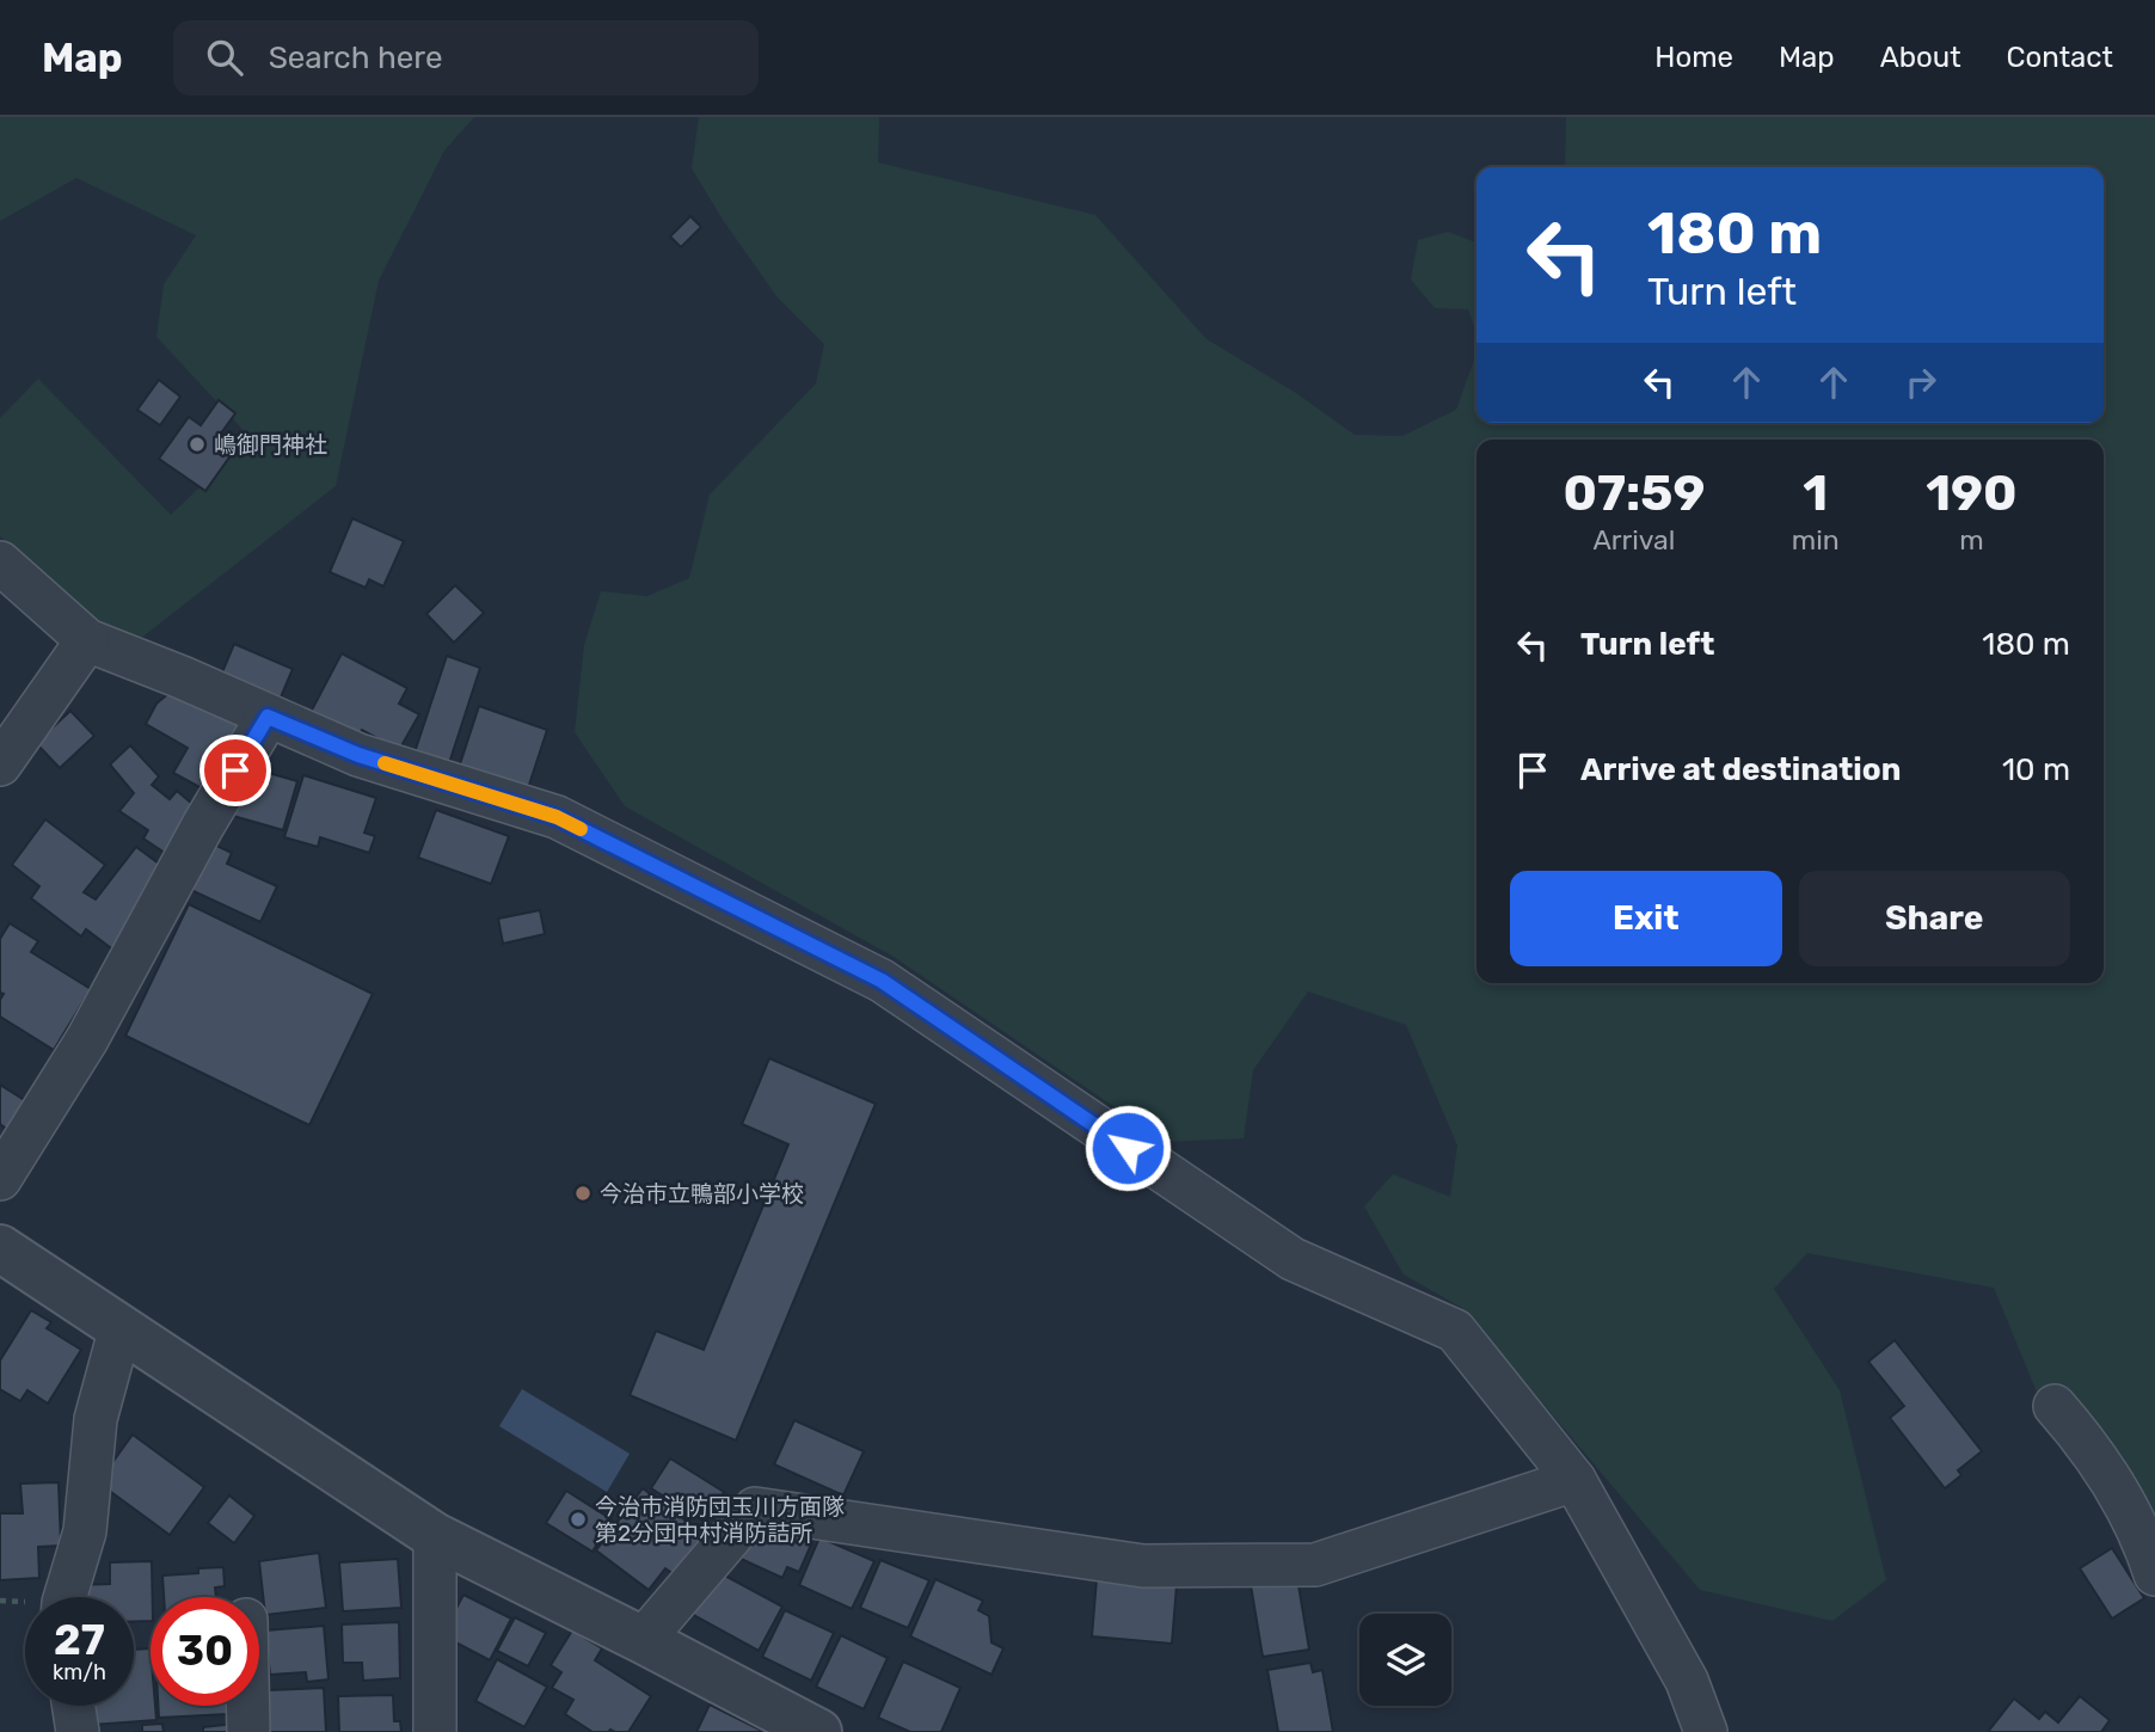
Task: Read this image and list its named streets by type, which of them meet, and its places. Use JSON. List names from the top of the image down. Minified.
{"places":["嶋御門神社","今治市立鴨部小学校","今治市消防団玉川方面隊 第2分団中村消防詰所"],"page":{"header":"Map","search":"Search here","nav":["Home","Map","About","Contact"],"turn":["180 m","Turn left"],"eta":["07:59","Arrival","1","min","190","m"],"list":[{"name":"Turn left","value":"180 m"},{"name":"Arrive at destination","value":"10 m"}],"buttons":["Exit","Share"],"speed":"27 km/h","limit":"30"}}
